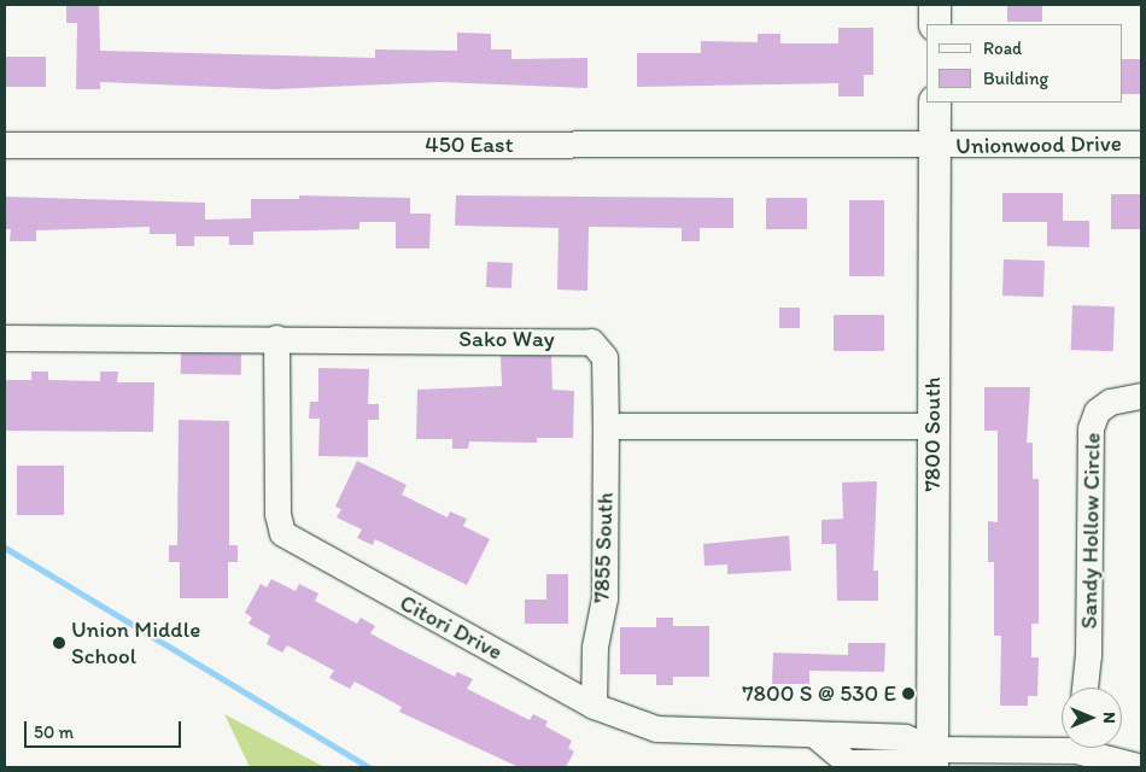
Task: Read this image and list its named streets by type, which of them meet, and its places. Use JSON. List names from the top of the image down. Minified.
{"streets":{"main road":["7800 South"],"street":["450 East","Unionwood Drive","Sako Way","Sandy Hollow Circle","7855 South","Citori Drive"]},"crossings":[["450 East","Unionwood Drive"],["450 East","7800 South"],["Unionwood Drive","7800 South"],["Sako Way","7855 South"],["Sako Way","Citori Drive"],["7800 South","Citori Drive"],["7855 South","Citori Drive"]],"places":["Union Middle School","7800 S @ 530 E"],"legend":["Road","Building"],"scale_bar":"50 m","north":"right"}
